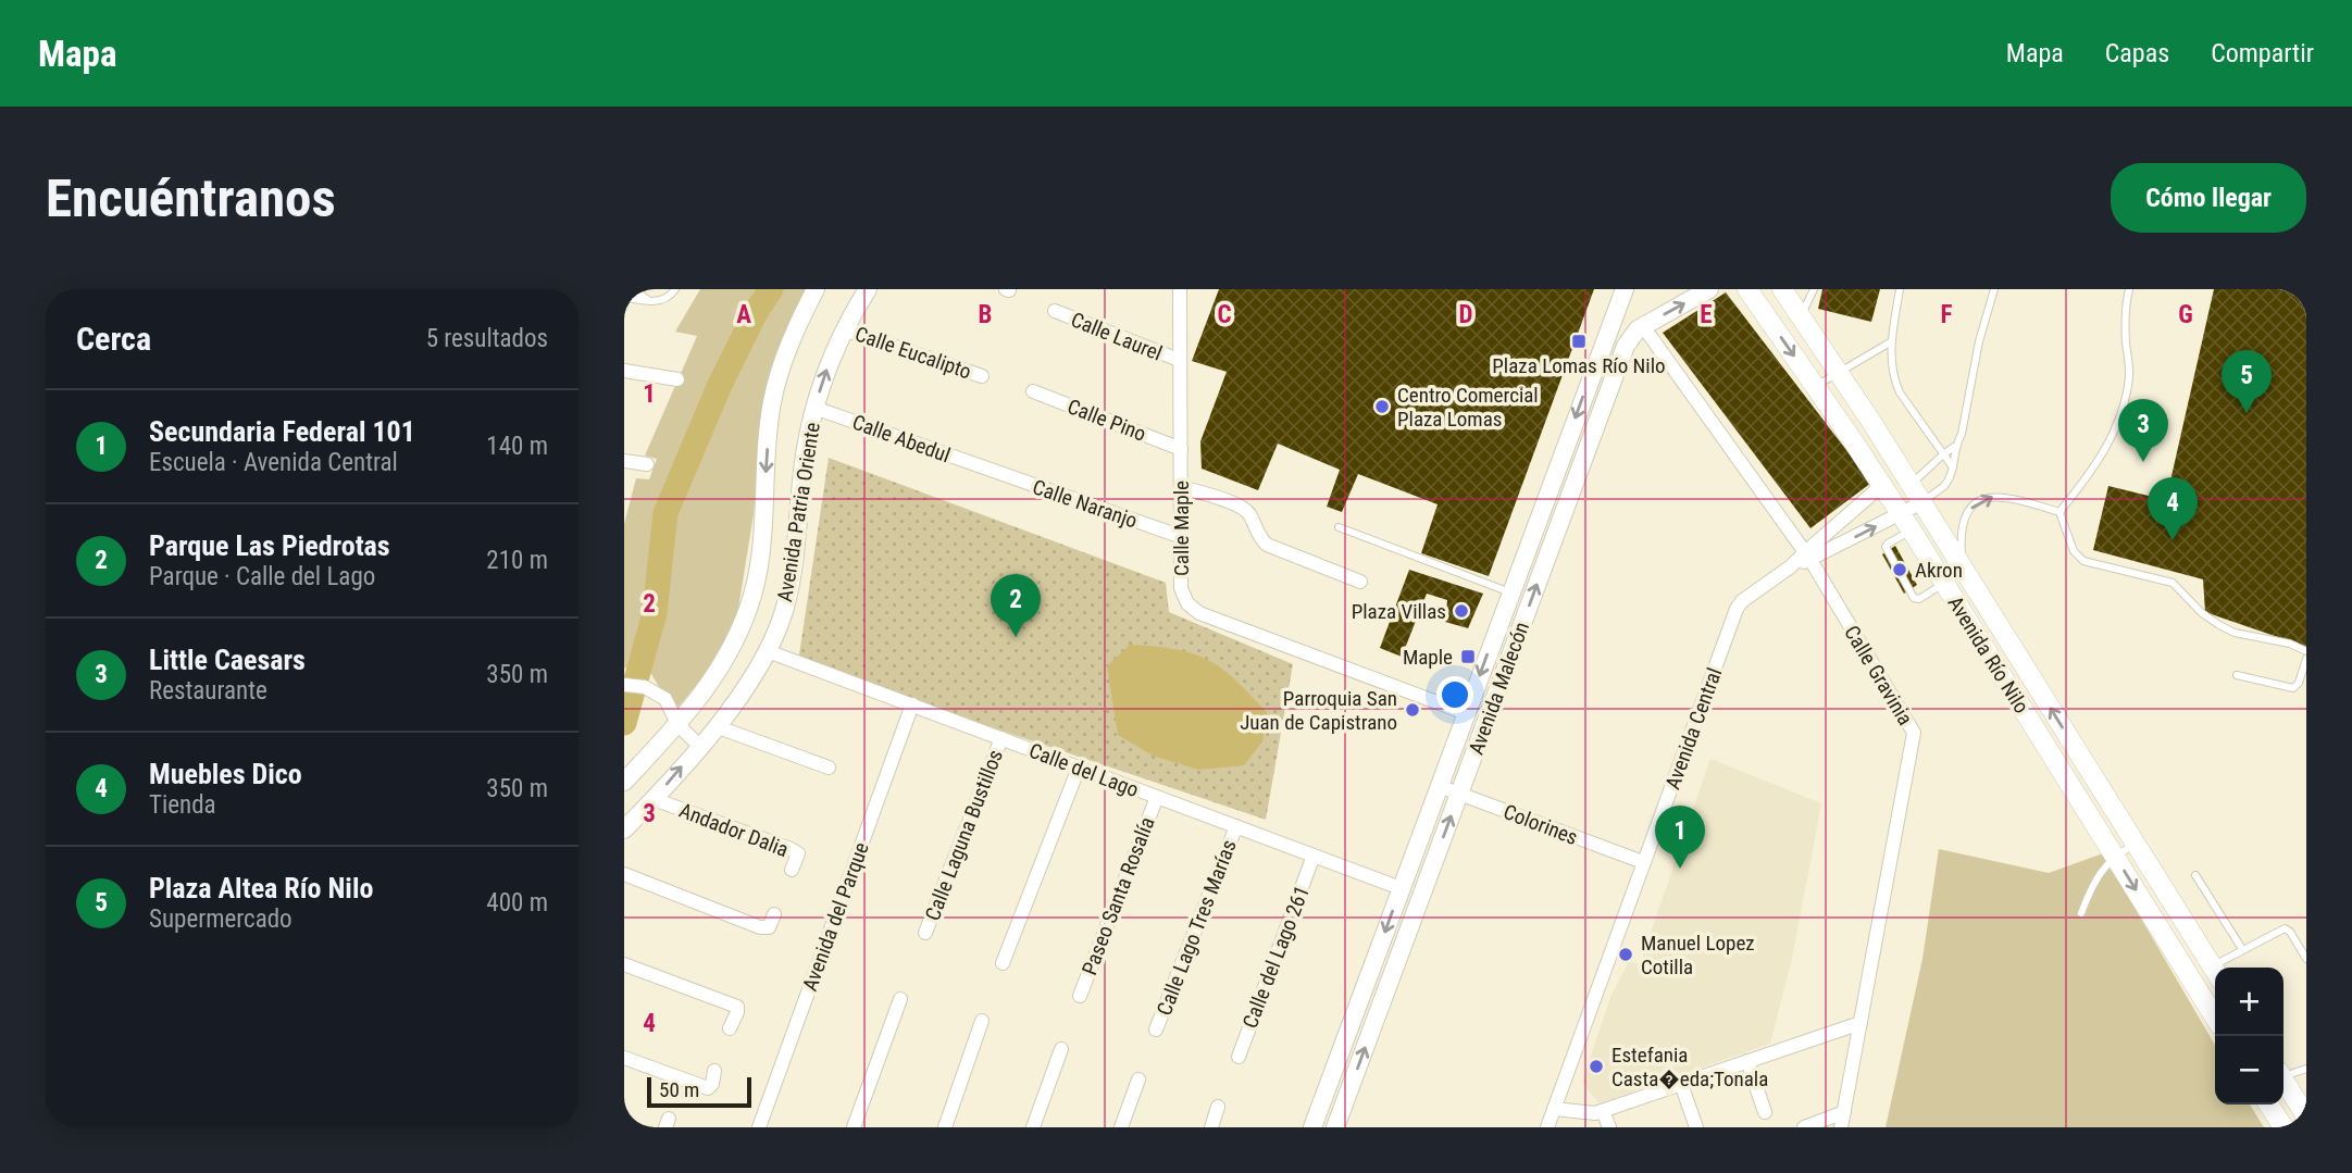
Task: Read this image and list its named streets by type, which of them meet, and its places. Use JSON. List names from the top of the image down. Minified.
{"streets":{"main road":["Avenida Río Nilo"],"street":["Calle Laurel","Calle Eucalipto","Calle Pino","Calle Abedul","Calle Naranjo","Avenida Patria Oriente","Calle Maple","Calle Gravinia","Avenida Malecón","Avenida Central","Calle del Lago","Colorines","Andador Dalia","Calle Laguna Bustillos","Paseo Santa Rosalía","Avenida del Parque","Calle Lago Tres Marías","Calle del Lago 261"]},"crossings":[["Calle Laurel","Calle Maple"],["Calle Eucalipto","Avenida Patria Oriente"],["Calle Pino","Calle Maple"],["Calle Abedul","Calle Naranjo"],["Calle Abedul","Avenida Patria Oriente"],["Calle Naranjo","Calle Maple"],["Avenida Patria Oriente","Calle del Lago"],["Avenida Patria Oriente","Andador Dalia"],["Calle Maple","Avenida Malecón"],["Avenida Río Nilo","Avenida Central"],["Calle Gravinia","Avenida Malecón"],["Calle Gravinia","Avenida Central"],["Avenida Malecón","Calle del Lago"],["Avenida Malecón","Colorines"],["Avenida Central","Colorines"],["Calle del Lago","Calle Laguna Bustillos"],["Calle del Lago","Paseo Santa Rosalía"],["Calle del Lago","Avenida del Parque"],["Calle del Lago","Calle Lago Tres Marías"],["Calle del Lago","Calle del Lago 261"]],"places":{"transit":["Plaza Lomas Río Nilo","Maple"],"other":["Centro Comercial Plaza Lomas","Akron","Plaza Villas","Parroquia San Juan de Capistrano","Manuel Lopez Cotilla","Estefania Casta�eda;Tonala"]},"scale_bar":"50 m","page":{"header":"Mapa","nav":["Mapa","Capas","Compartir"],"buttons":"Cómo llegar","title":"Encuéntranos","heading":["Cerca","5 resultados"],"pins":["5","3","4","2","1"],"list":[{"mark":"1","name":"Secundaria Federal 101","note":"Escuela · Avenida Central","value":"140 m"},{"mark":"2","name":"Parque Las Piedrotas","note":"Parque · Calle del Lago","value":"210 m"},{"mark":"3","name":"Little Caesars","note":"Restaurante","value":"350 m"},{"mark":"4","name":"Muebles Dico","note":"Tienda","value":"350 m"},{"mark":"5","name":"Plaza Altea Río Nilo","note":"Supermercado","value":"400 m"}],"map_buttons":["+","−"],"scale":"50 m"},"grid":{"columns":["A","B","C","D","E","F","G"],"rows":["1","2","3","4"]}}
